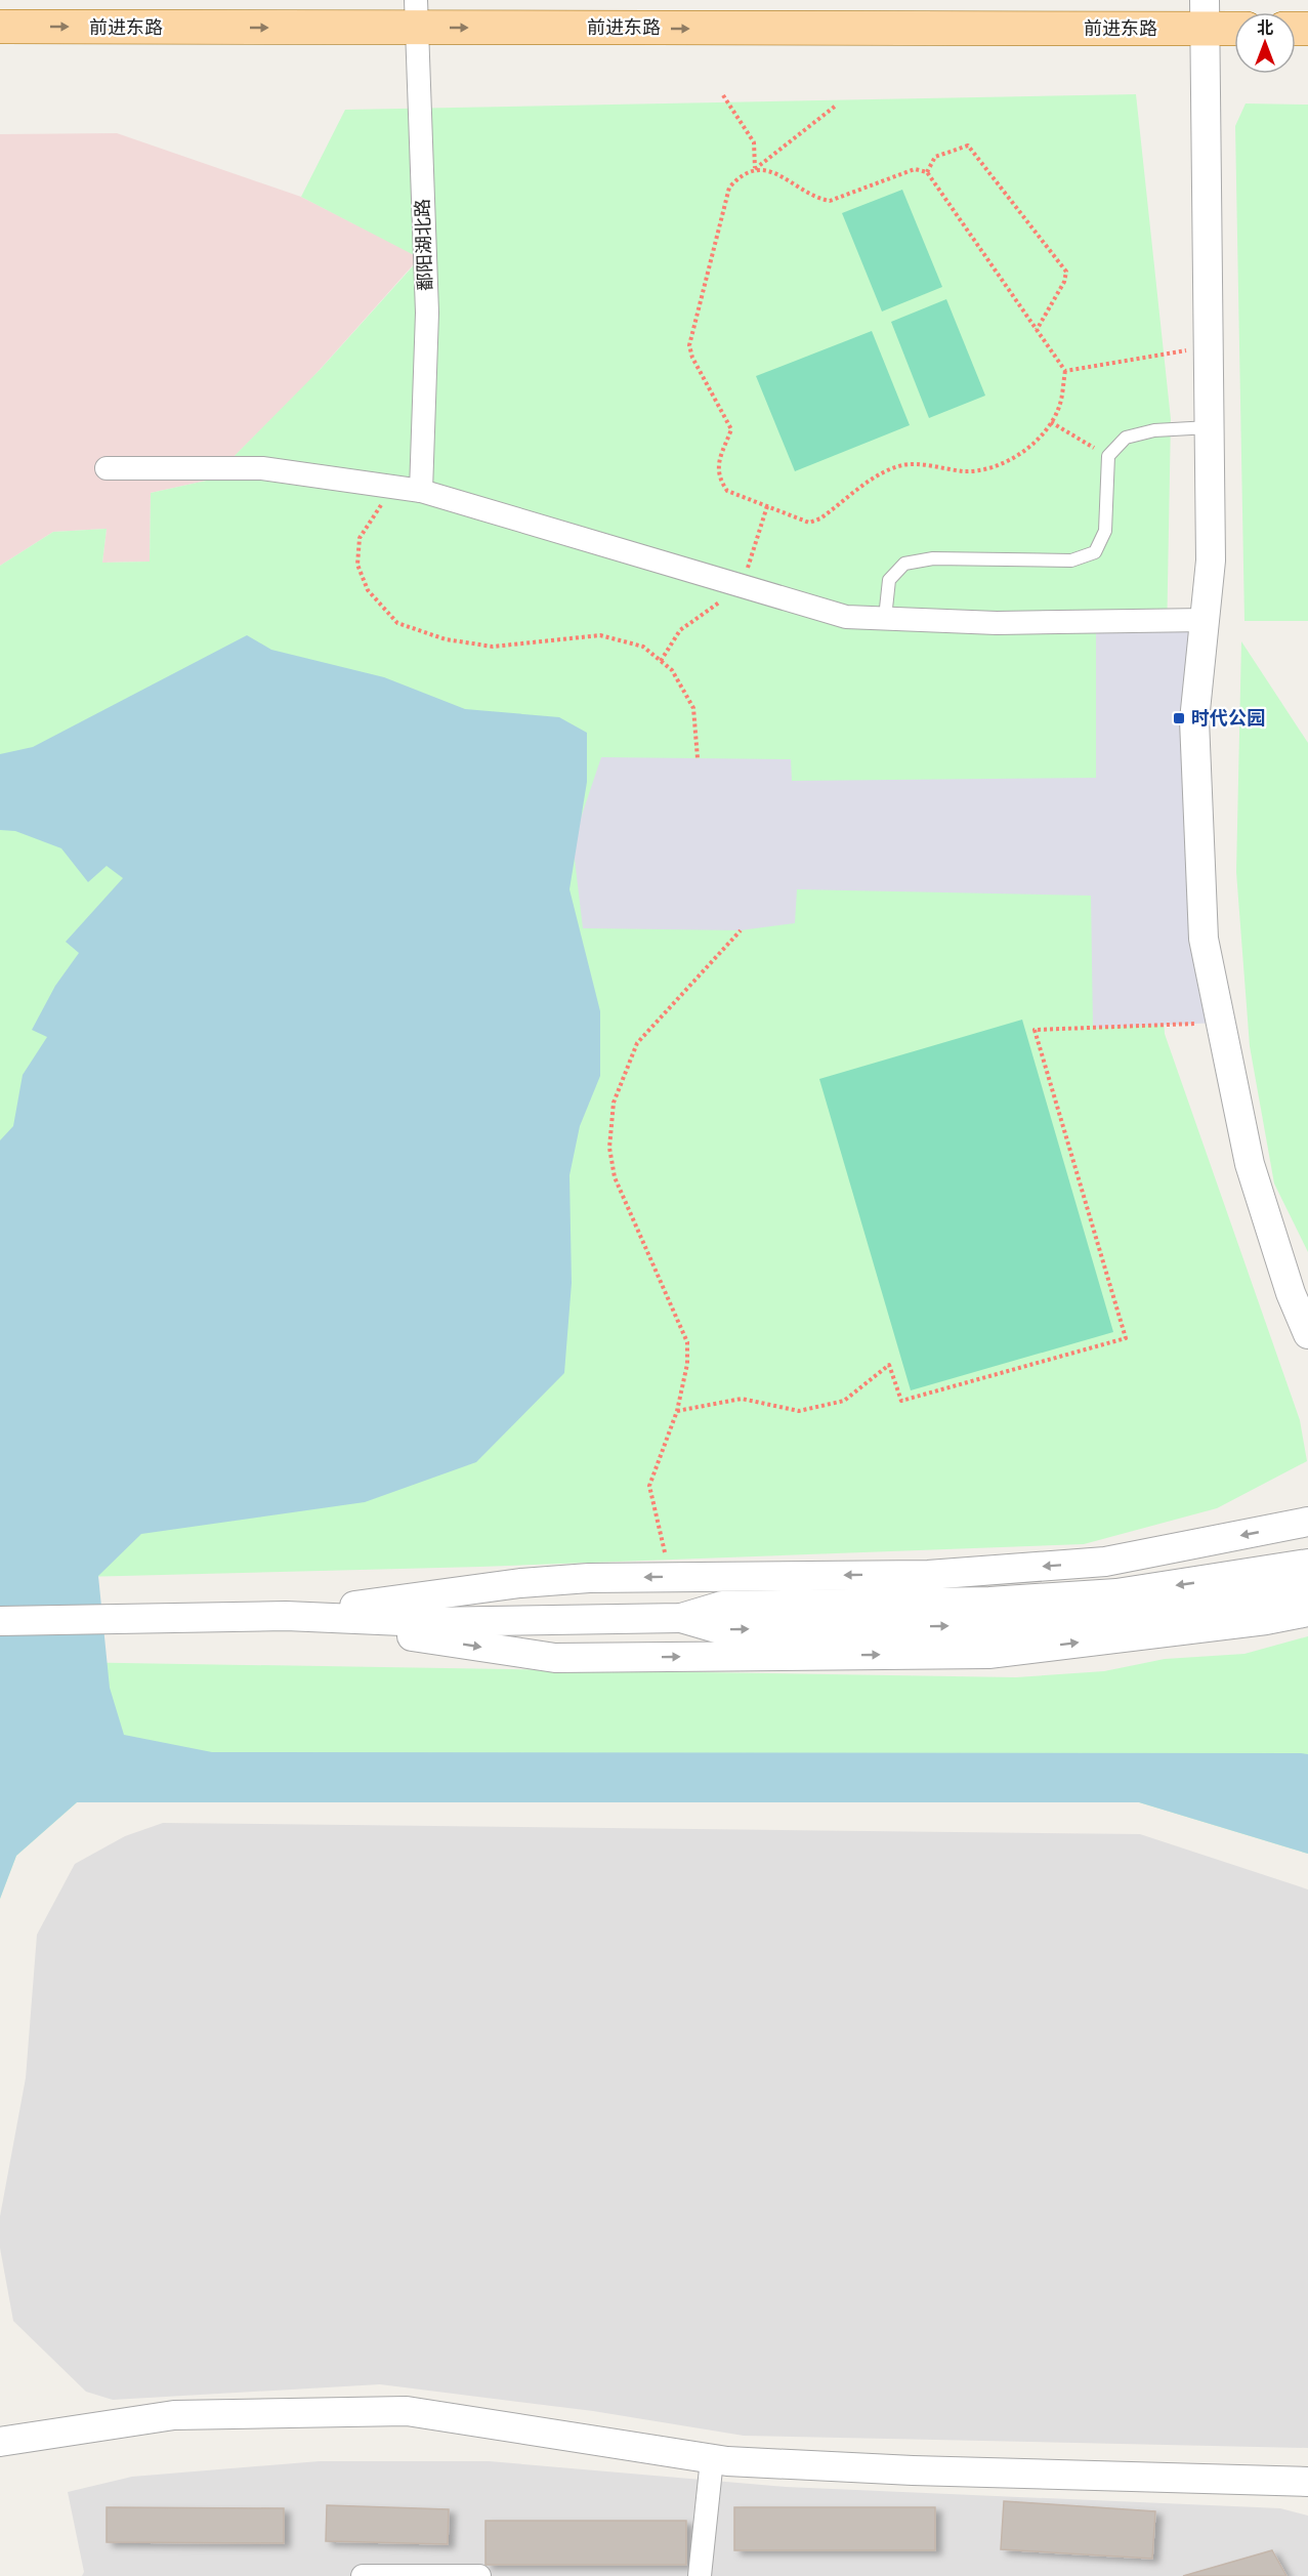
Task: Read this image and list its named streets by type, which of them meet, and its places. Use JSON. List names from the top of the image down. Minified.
{"streets":{"main road":["前进东路"],"street":["鄱阳湖北路"]},"crossings":[["前进东路","鄱阳湖北路"]],"one_way":["前进东路"],"places":{"transit":["时代公园"]},"north":"top"}
